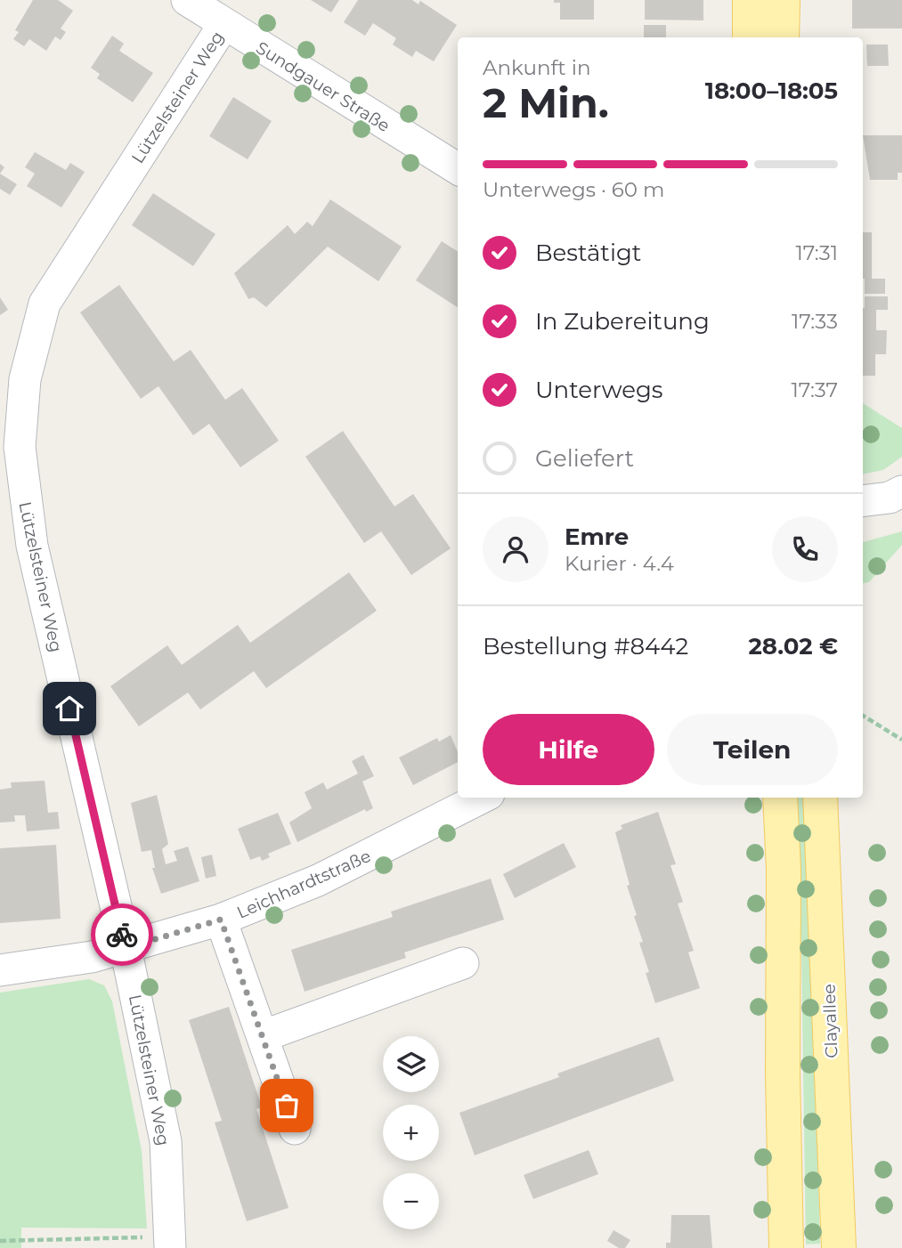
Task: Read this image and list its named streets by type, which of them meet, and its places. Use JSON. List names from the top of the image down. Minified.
{"streets":{"main road":["Clayallee"],"street":["Sundgauer Straße","Lützelsteiner Weg","Leichhardtstraße"]},"crossings":[["Sundgauer Straße","Lützelsteiner Weg"],["Lützelsteiner Weg","Leichhardtstraße"]],"page":{"heading":["2 Min.","Ankunft in","18:00–18:05"],"panel":["Emre","Kurier · 4.4","Bestellung #8442","28.02 €"],"bar":"Unterwegs · 60 m","list":[["Bestätigt","17:31"],["In Zubereitung","17:33"],["Unterwegs","17:37"],"Geliefert"],"buttons":["Hilfe","Teilen"],"map_buttons":["+","−"]}}
